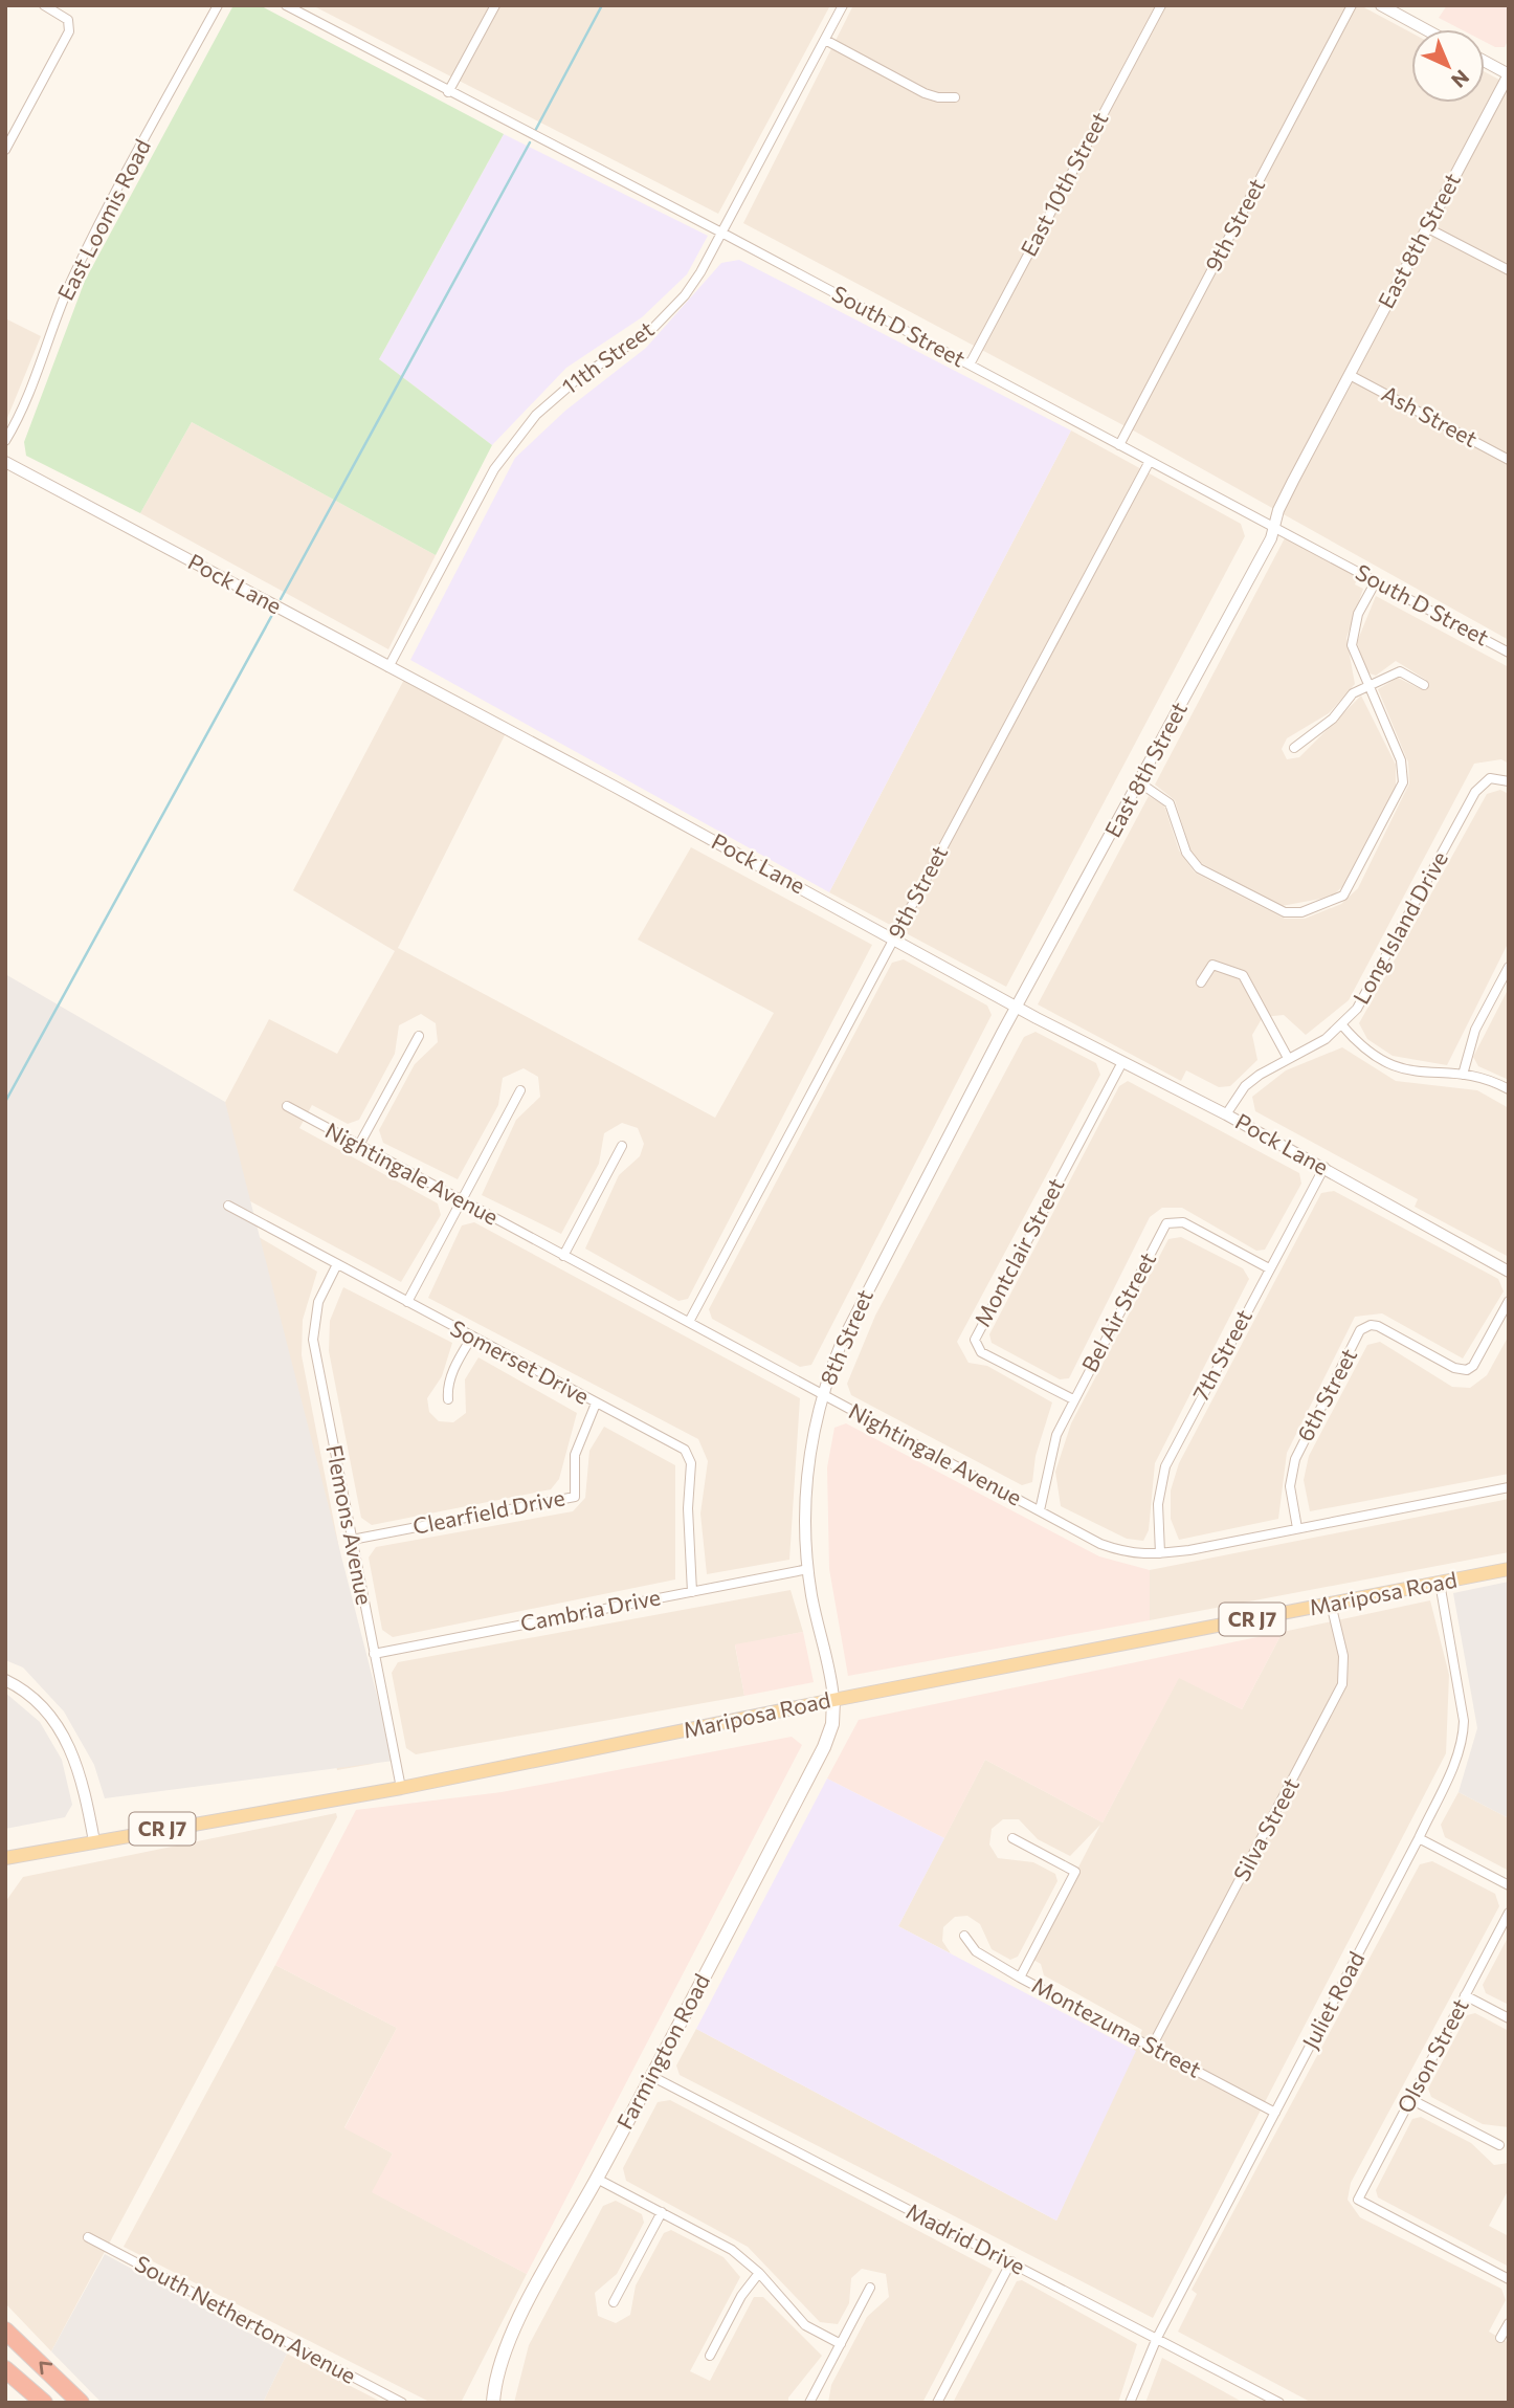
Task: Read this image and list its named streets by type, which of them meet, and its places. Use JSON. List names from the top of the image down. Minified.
{"streets":{"main road":["Mariposa Road","CR J7","Farmington Road"],"street":["East 10th Street","East Loomis Road","9th Street","East 8th Street","South D Street","11th Street","Ash Street","Pock Lane","Long Island Drive","Nightingale Avenue","Montclair Street","Bel Air Street","8th Street","7th Street","Somerset Drive","6th Street","Clearfield Drive","Flemons Avenue","Cambria Drive","Silva Street","Juliet Road","Montezuma Street","Olson Street","Madrid Drive","South Netherton Avenue"]},"crossings":[["East 10th Street","South D Street"],["9th Street","South D Street"],["9th Street","Pock Lane"],["9th Street","Nightingale Avenue"],["East 8th Street","South D Street"],["East 8th Street","Ash Street"],["East 8th Street","Pock Lane"],["East 8th Street","8th Street"],["South D Street","11th Street"],["11th Street","Pock Lane"],["Pock Lane","Long Island Drive"],["Pock Lane","Montclair Street"],["Pock Lane","8th Street"],["Pock Lane","7th Street"],["Nightingale Avenue","Bel Air Street"],["Nightingale Avenue","8th Street"],["Nightingale Avenue","7th Street"],["Nightingale Avenue","6th Street"],["Montclair Street","Bel Air Street"],["Bel Air Street","7th Street"],["8th Street","Mariposa Road"],["8th Street","Cambria Drive"],["8th Street","Farmington Road"],["Somerset Drive","Clearfield Drive"],["Somerset Drive","Flemons Avenue"],["Somerset Drive","Cambria Drive"],["Clearfield Drive","Flemons Avenue"],["Flemons Avenue","Mariposa Road"],["Flemons Avenue","Cambria Drive"],["Mariposa Road","Silva Street"],["Mariposa Road","Juliet Road"],["Mariposa Road","Farmington Road"],["Silva Street","Montezuma Street"],["Juliet Road","Montezuma Street"],["Juliet Road","Madrid Drive"],["Farmington Road","Madrid Drive"]],"north":"bottom right"}
